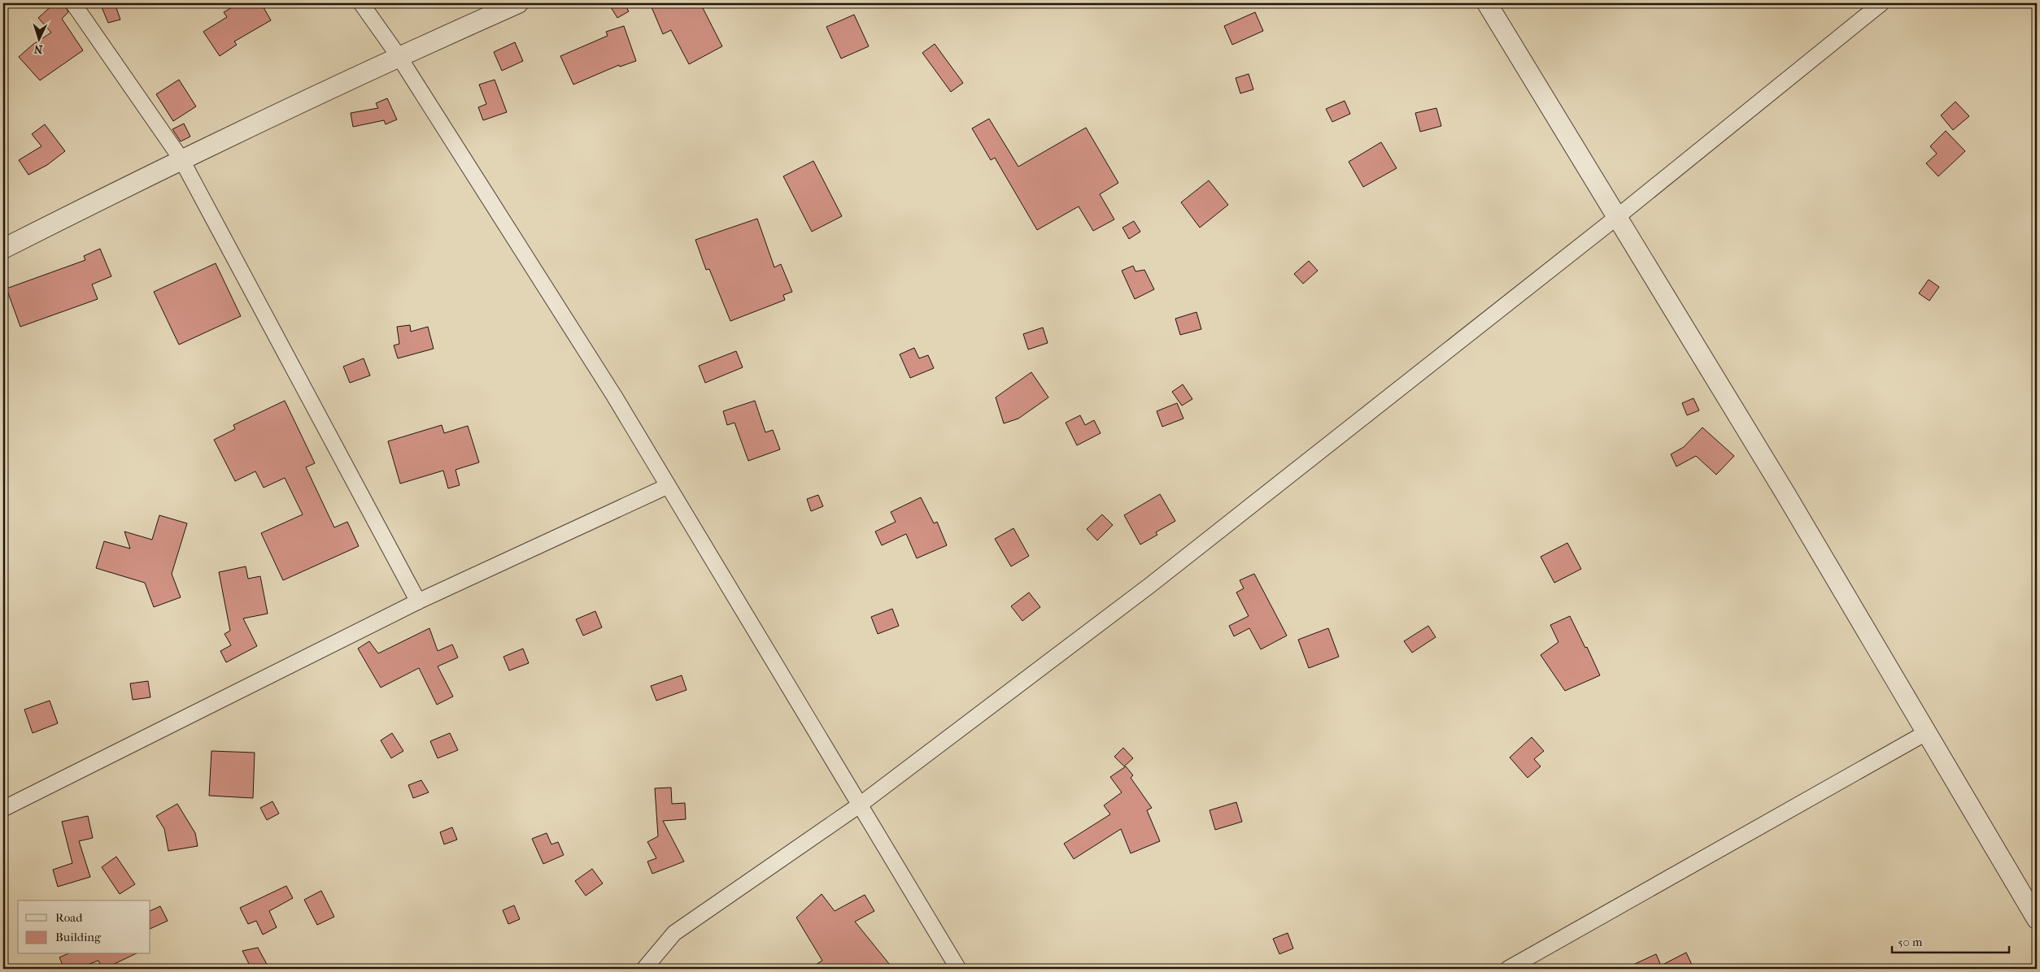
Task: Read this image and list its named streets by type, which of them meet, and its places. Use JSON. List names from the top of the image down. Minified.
{"legend":["Road","Building"],"scale_bar":"50 m","north":"bottom"}
